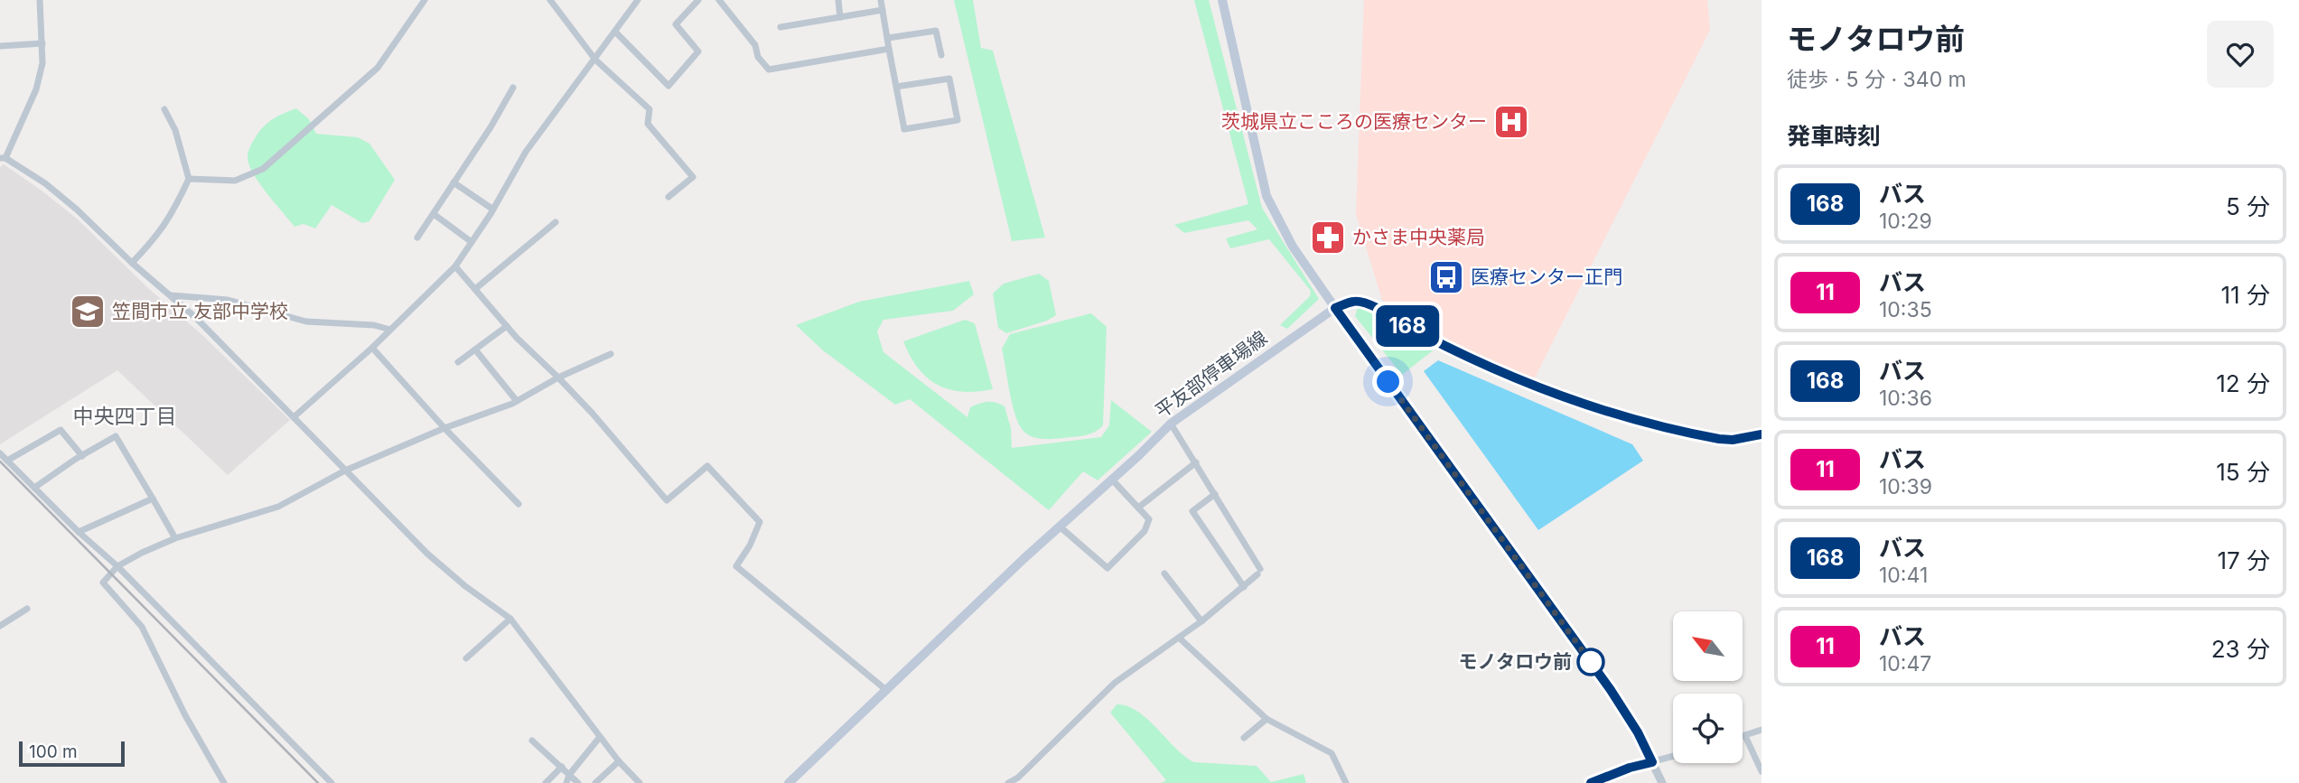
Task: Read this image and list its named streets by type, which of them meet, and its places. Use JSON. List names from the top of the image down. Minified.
{"streets":{"main road":["平友部停車場線"]},"districts":["中央四丁目"],"places":{"hospital":["茨城県立こころの医療センター"],"pharmacy":["かさま中央薬局"],"bus stop":["医療センター正門"],"school or university":["笠間市立 友部中学校"],"other":["モノタロウ前"]},"lines":["bus line 168"],"scale_bar":"100 m","north":"top left","page":{"on_map":"168","heading":[["モノタロウ前","徒歩 · 5 分 · 340 m"],"発車時刻"],"list":[{"mark":"168","name":"バス","note":"10:29","value":"5 分"},{"mark":"11","name":"バス","note":"10:35","value":"11 分"},{"mark":"168","name":"バス","note":"10:36","value":"12 分"},{"mark":"11","name":"バス","note":"10:39","value":"15 分"},{"mark":"168","name":"バス","note":"10:41","value":"17 分"},{"mark":"11","name":"バス","note":"10:47","value":"23 分"}],"scale":"100 m"}}
